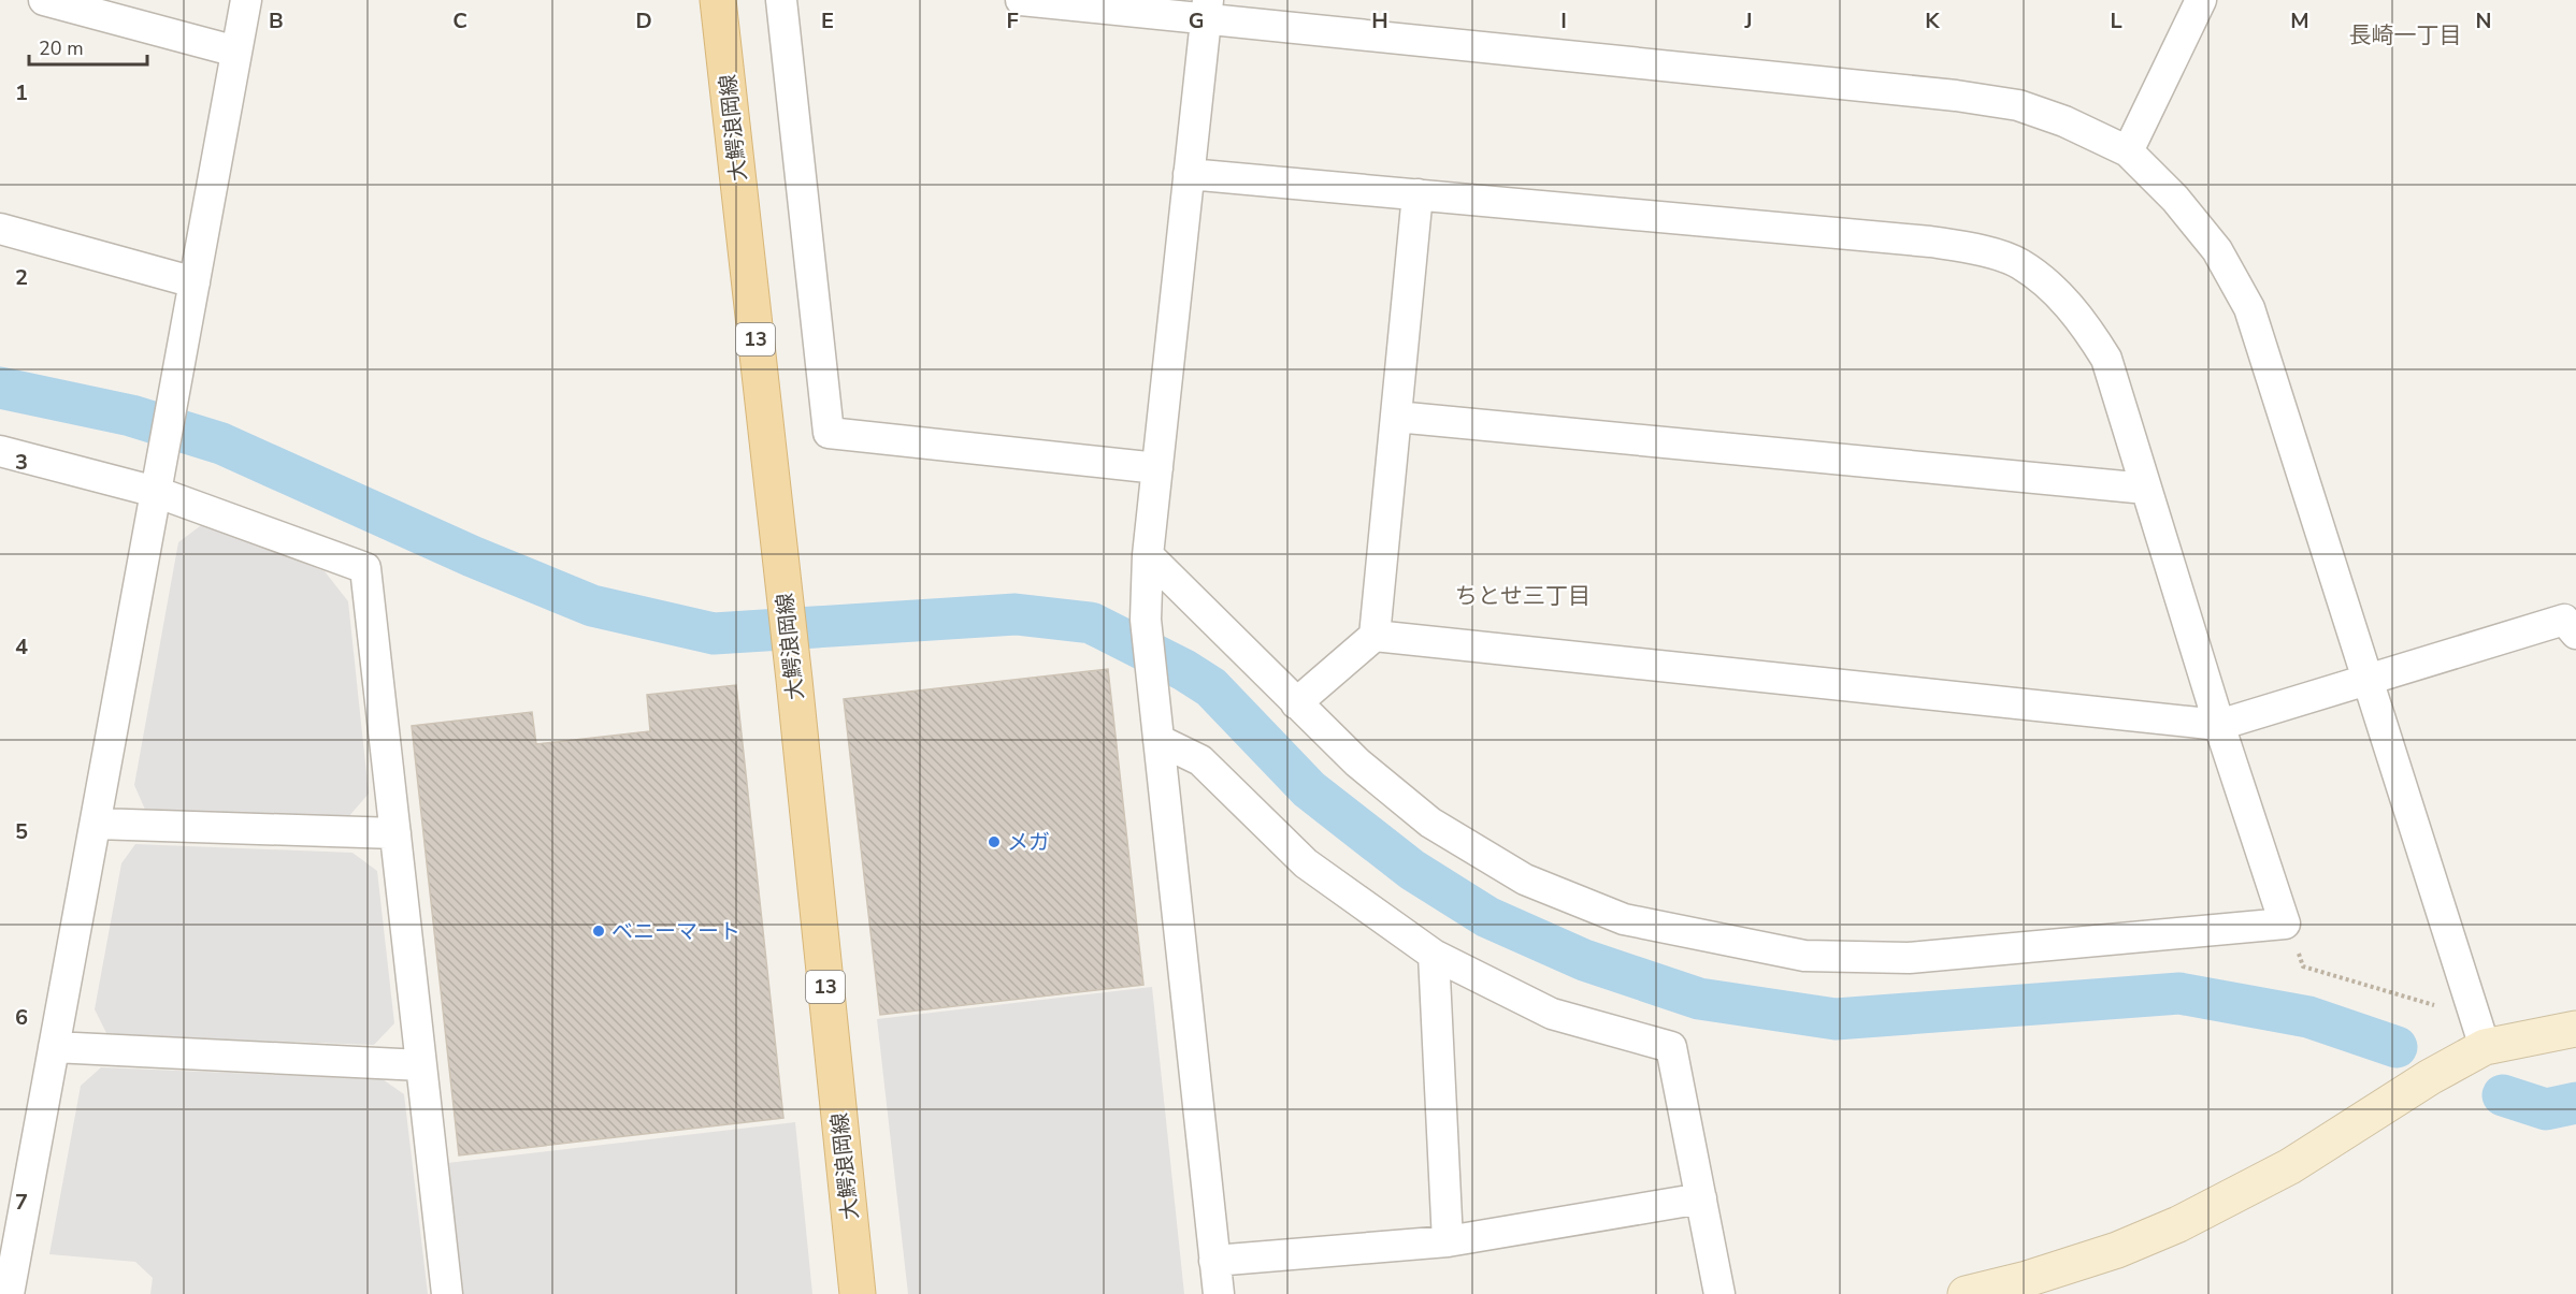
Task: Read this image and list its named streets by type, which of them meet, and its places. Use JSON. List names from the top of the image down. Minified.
{"streets":{"main road":["大鰐浪岡線","13"]},"districts":["長崎一丁目","ちとせ三丁目"],"places":["メガ","ベニーマート"],"scale_bar":"20 m","grid":{"columns":["B","C","D","E","F","G","H","I","J","K","L","M","N"],"rows":["1","2","3","4","5","6","7"]}}
